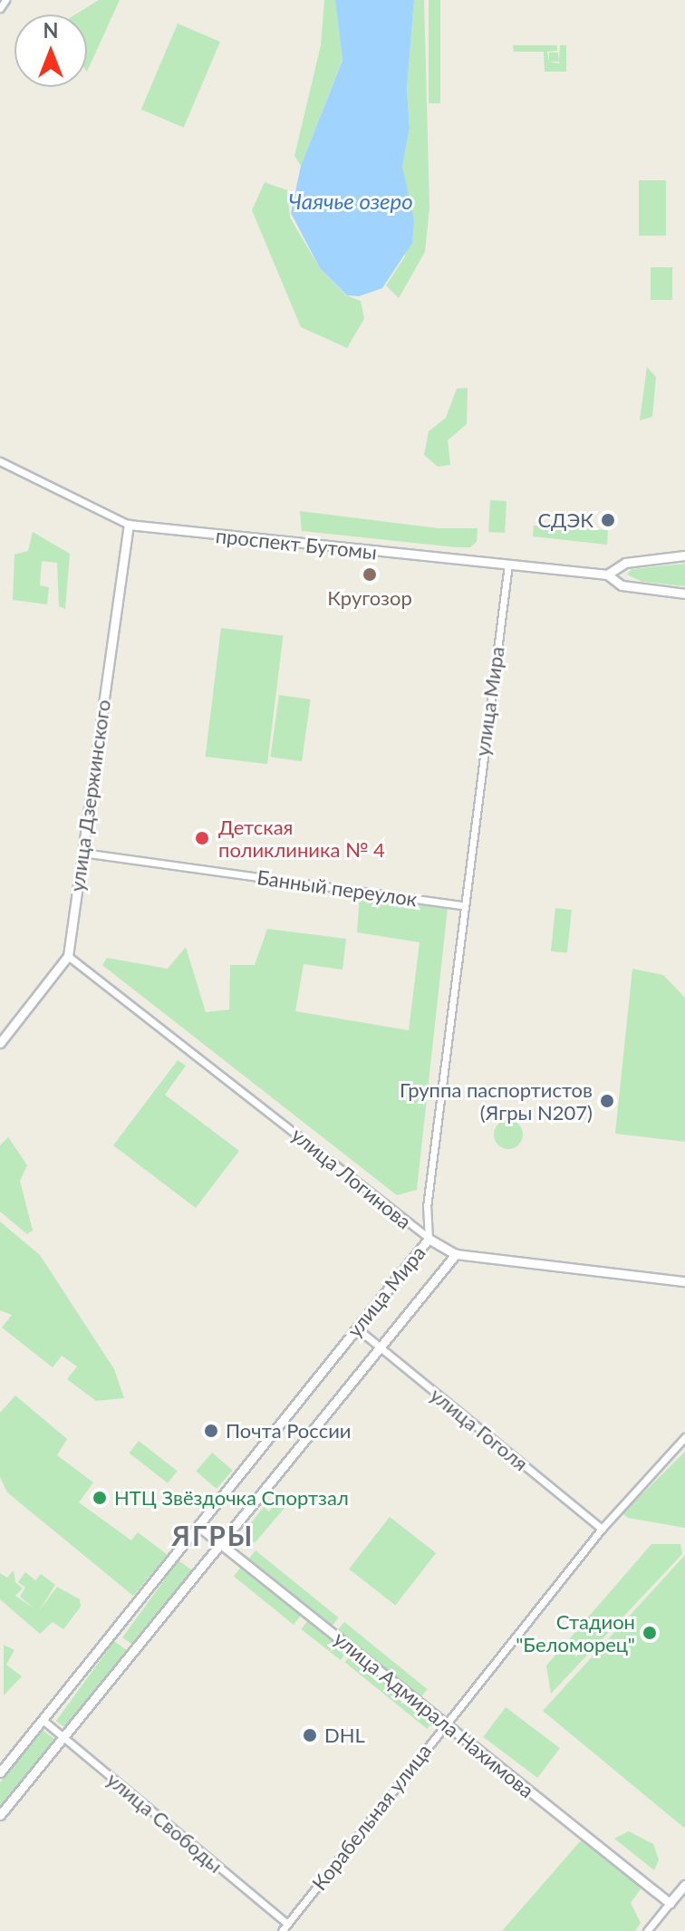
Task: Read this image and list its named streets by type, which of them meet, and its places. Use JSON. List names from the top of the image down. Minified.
{"streets":{"street":["проспект Бутомы","улица Мира","улица Дзержинского","Банный переулок","улица Логинова","улица Гоголя","улица Адмирала Нахимова","Корабельная улица","улица Свободы"]},"crossings":[["проспект Бутомы","улица Мира"],["проспект Бутомы","улица Дзержинского"],["улица Мира","Банный переулок"],["улица Мира","улица Логинова"],["улица Мира","улица Гоголя"],["улица Мира","улица Адмирала Нахимова"],["улица Мира","улица Свободы"],["улица Дзержинского","Банный переулок"],["улица Дзержинского","улица Логинова"],["улица Гоголя","Корабельная улица"],["улица Адмирала Нахимова","Корабельная улица"],["Корабельная улица","улица Свободы"]],"districts":["ЯГРЫ"],"water":["Чаячье озеро"],"places":["СДЭК","Кругозор","Детская поликлиника № 4","Группа паспортистов (Ягры N207)","Почта России","НТЦ Звёздочка Спортзал","Стадион \"Беломорец\"","DHL"],"north":"top"}
